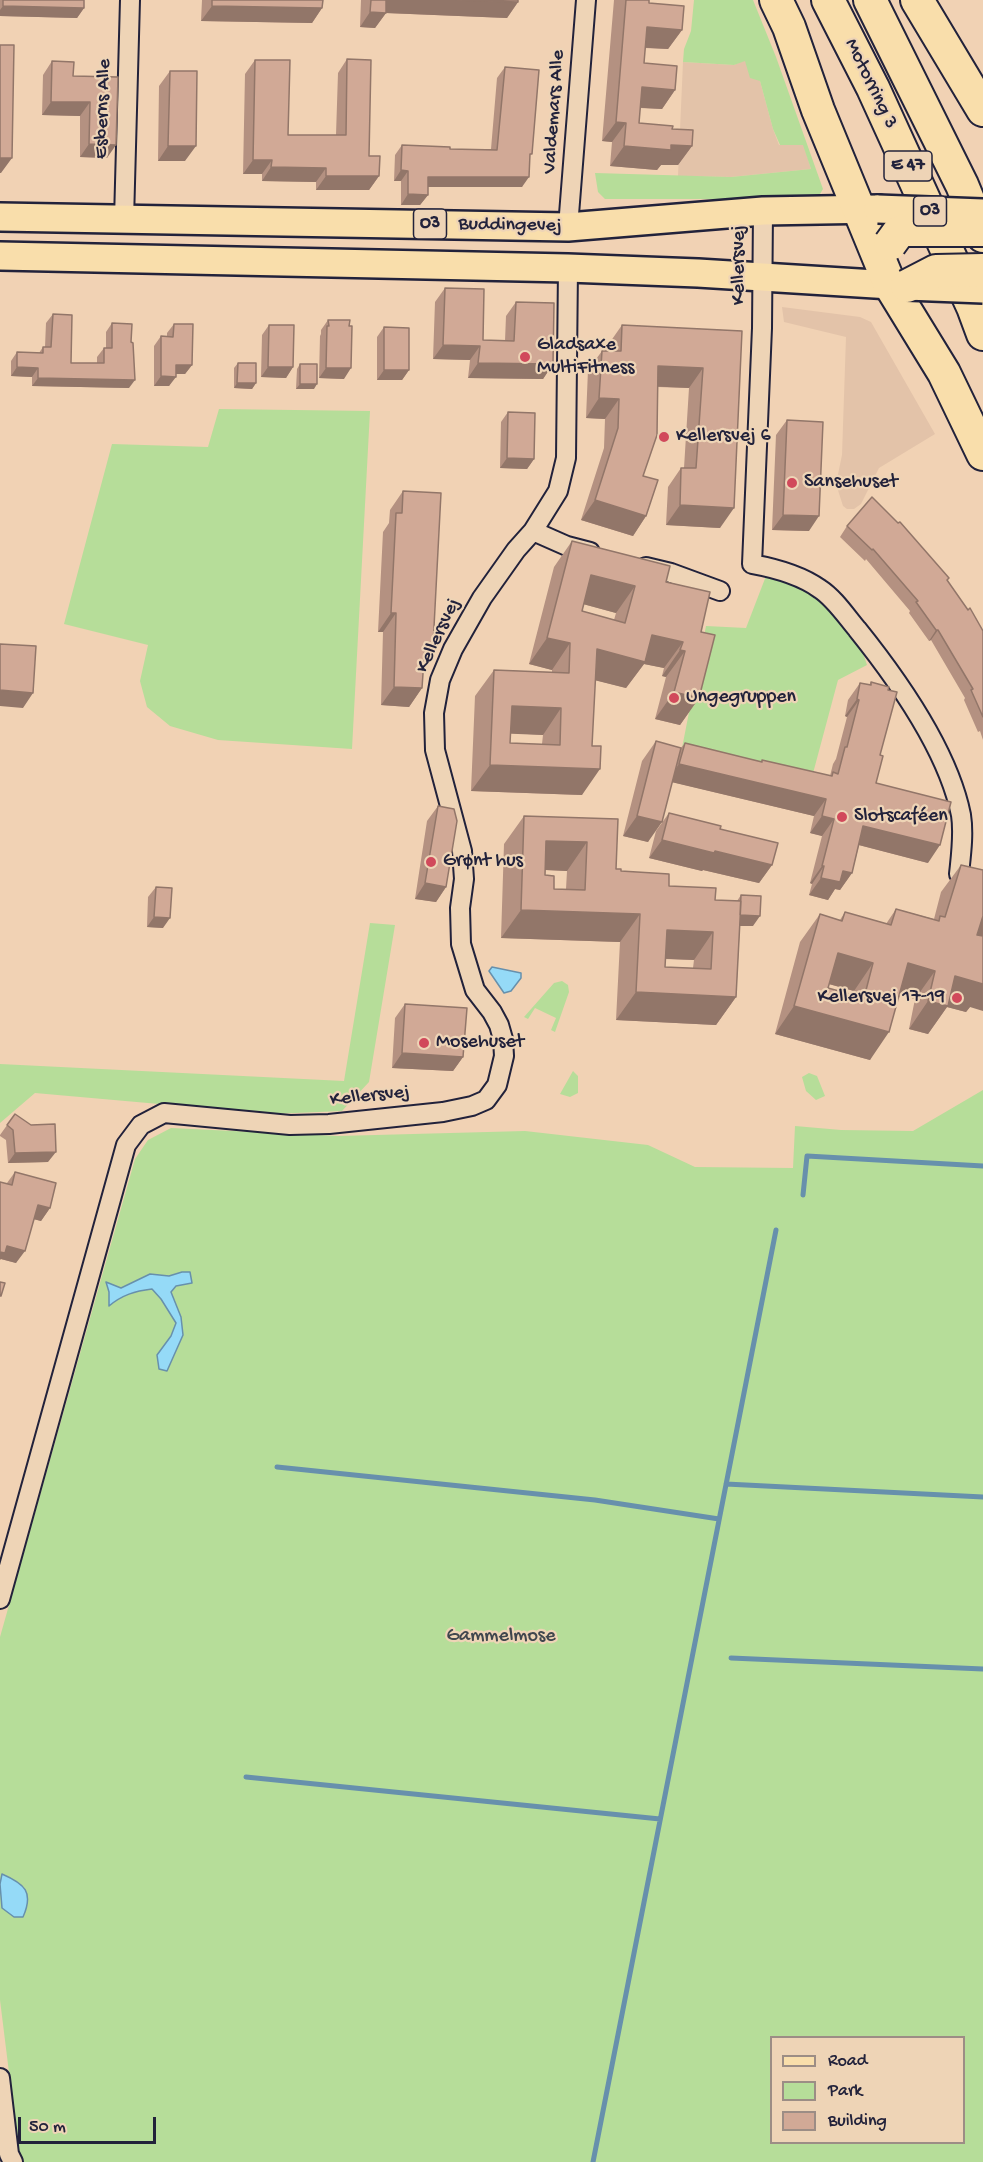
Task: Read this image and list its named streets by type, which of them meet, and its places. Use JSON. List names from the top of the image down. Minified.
{"streets":{"highway":["Motorring 3","E 47"],"main road":["O3","Buddingevej"],"street":["Esberns Alle","Valdemars Alle","Kellersvej"]},"crossings":[["Esberns Alle","Buddingevej"],["Valdemars Alle","Buddingevej"],["Buddingevej","Kellersvej"]],"parks":["Gammelmose"],"places":["Gladsaxe MultiFitness","Kellersvej 6","Sansehuset","Ungegruppen","Slotscaféen","Grønt hus","Kellersvej 17-19","Mosehuset"],"legend":["Road","Park","Building"],"scale_bar":"50 m"}
